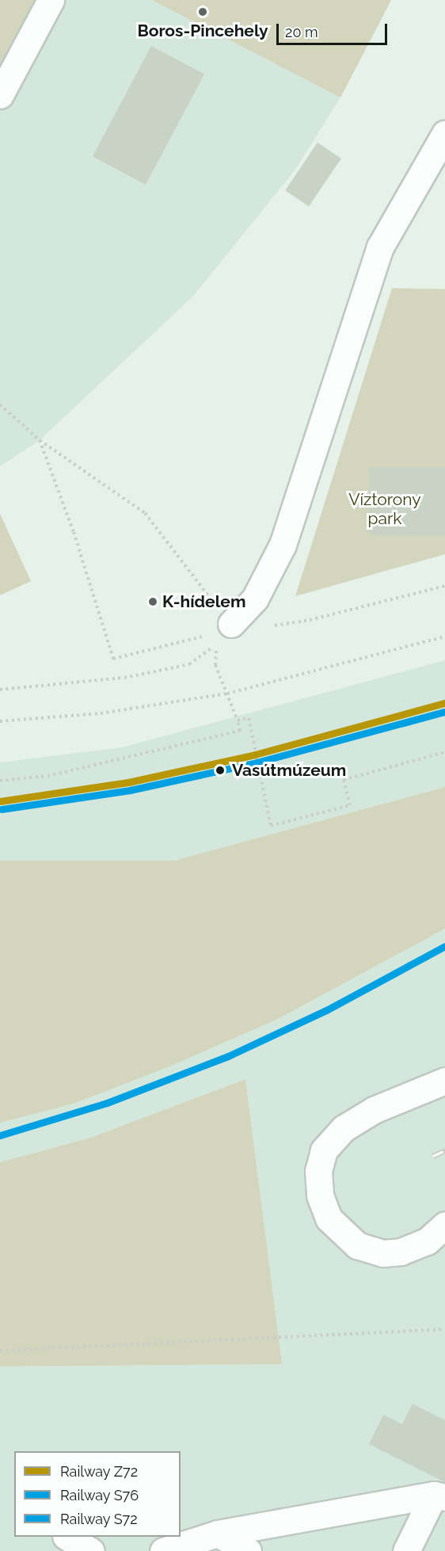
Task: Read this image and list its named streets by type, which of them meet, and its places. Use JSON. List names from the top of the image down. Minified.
{"parks":["Víztorony park"],"places":["Boros-Pincehely","K-hídelem","Vasútmúzeum"],"lines":["rail line Z72","rail line S72","rail line S76"],"legend":["Railway Z72","Railway S76","Railway S72"],"scale_bar":"20 m"}
